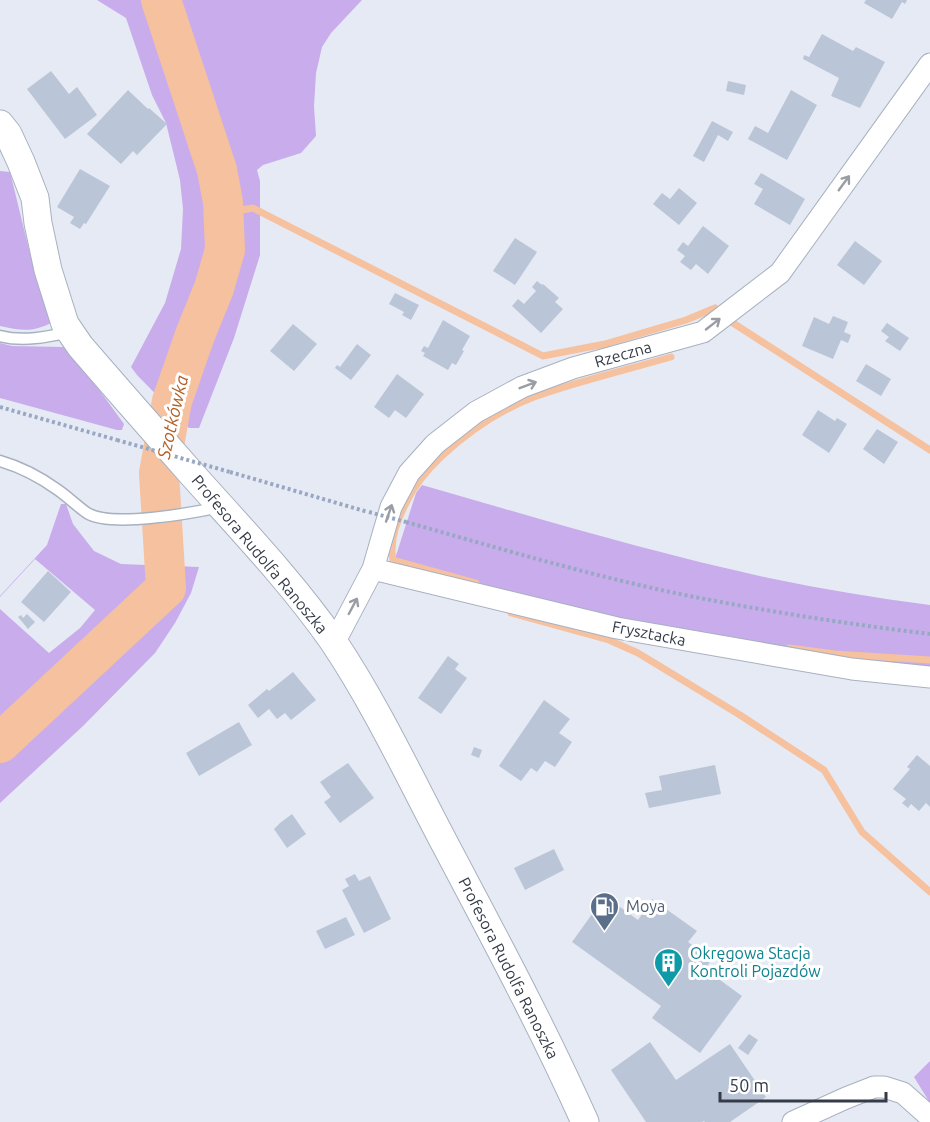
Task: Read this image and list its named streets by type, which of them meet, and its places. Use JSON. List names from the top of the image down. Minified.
{"streets":{"street":["Rzeczna","Profesora Rudolfa Ranoszka","Frysztacka"]},"crossings":[["Rzeczna","Profesora Rudolfa Ranoszka"],["Rzeczna","Frysztacka"]],"one_way":["Rzeczna"],"water":["Szotkówka"],"places":{"fuel station":["Moya"],"building":["Okręgowa Stacja Kontroli Pojazdów"]},"scale_bar":"50 m"}
